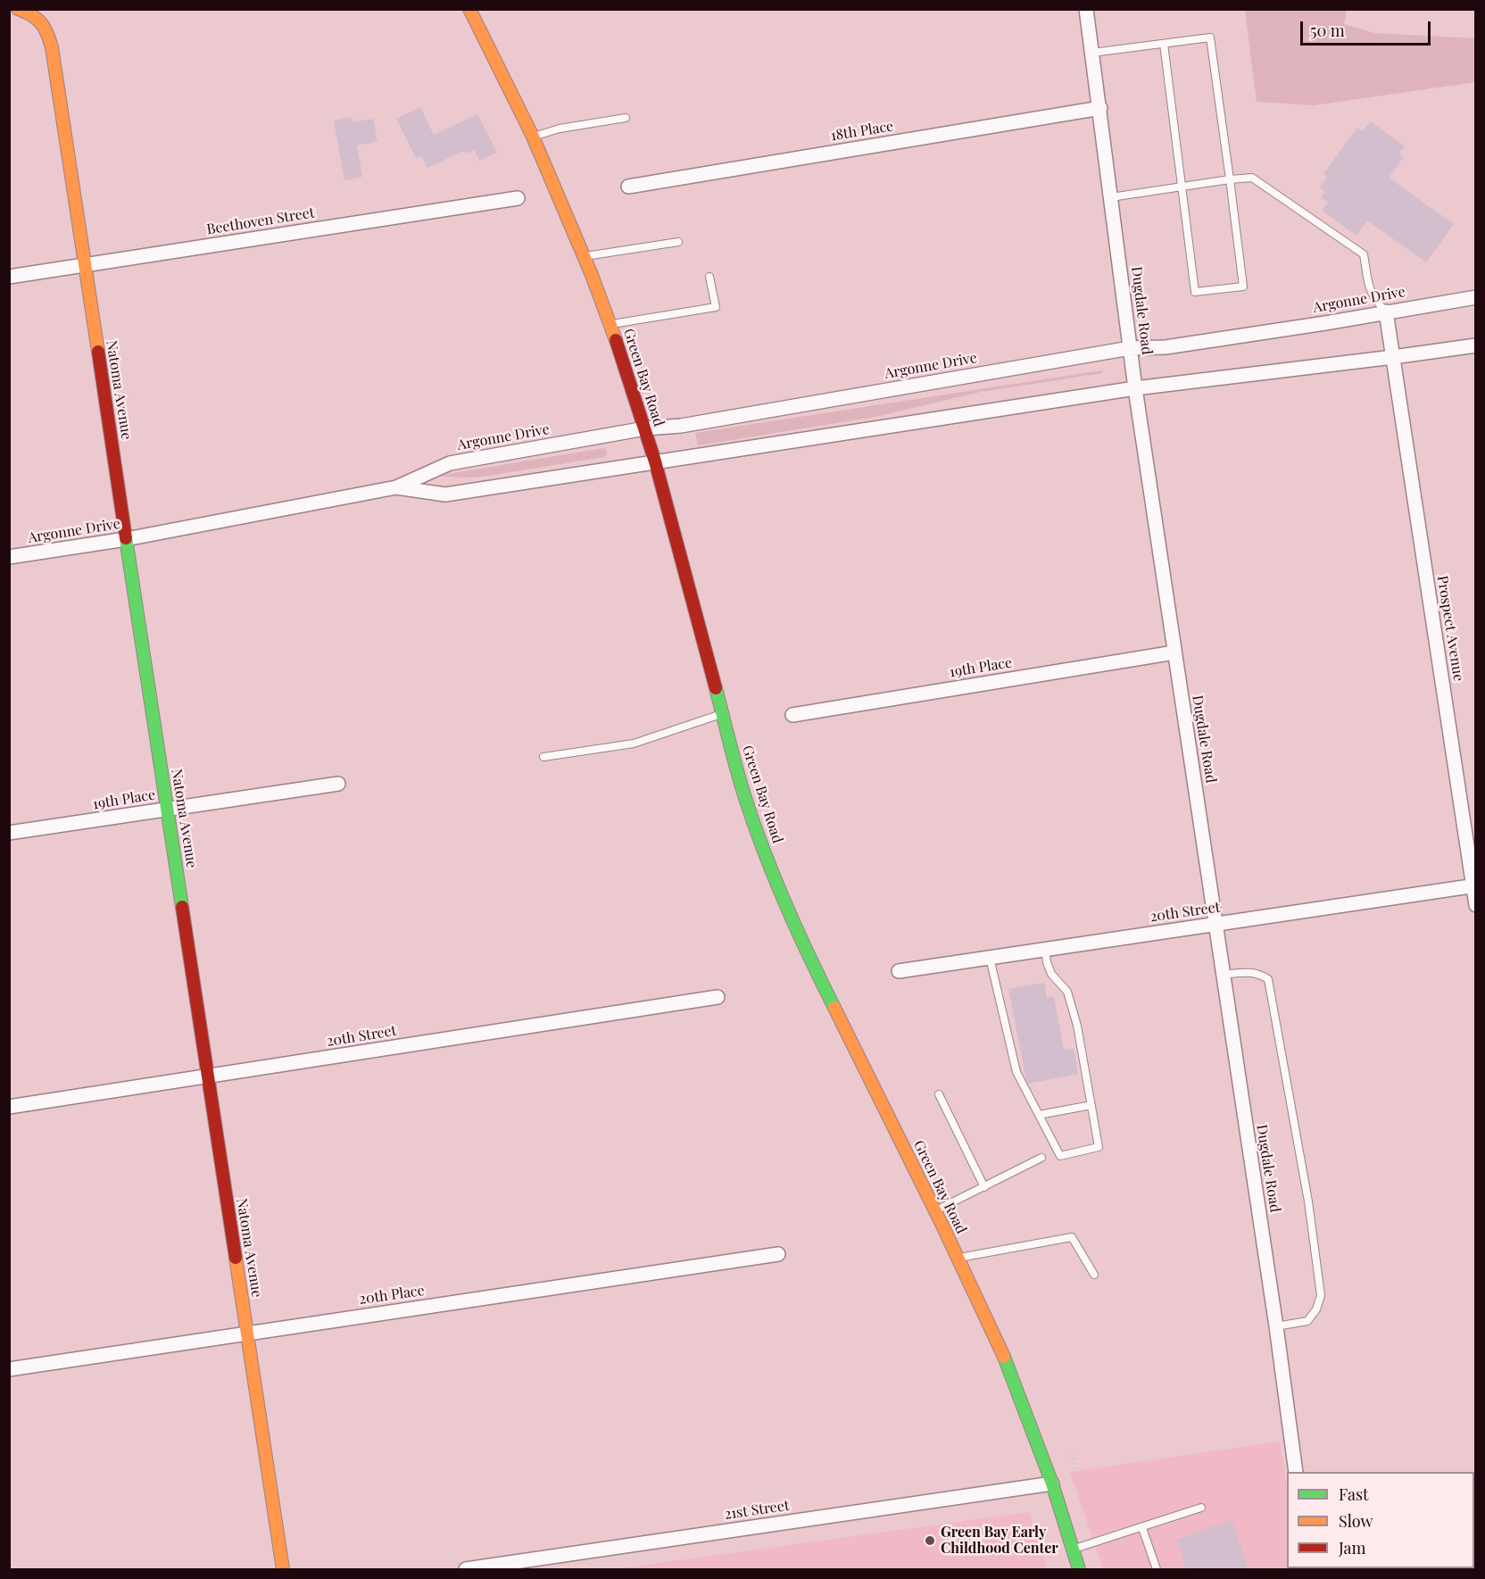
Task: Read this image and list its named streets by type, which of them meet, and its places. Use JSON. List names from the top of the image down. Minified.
{"streets":{"main road":["Green Bay Road","Natoma Avenue"],"street":["18th Place","Beethoven Street","Argonne Drive","Dugdale Road","Prospect Avenue","19th Place","20th Street","20th Place","21st Street"]},"crossings":[["18th Place","Dugdale Road"],["Beethoven Street","Natoma Avenue"],["Argonne Drive","Dugdale Road"],["Argonne Drive","Green Bay Road"],["Argonne Drive","Natoma Avenue"],["Argonne Drive","Prospect Avenue"],["Dugdale Road","19th Place"],["Dugdale Road","20th Street"],["Green Bay Road","21st Street"],["Natoma Avenue","19th Place"],["Natoma Avenue","20th Street"],["Natoma Avenue","20th Place"],["Prospect Avenue","20th Street"]],"places":["Green Bay Early Childhood Center"],"legend":["Fast","Slow","Jam"],"scale_bar":"50 m"}
